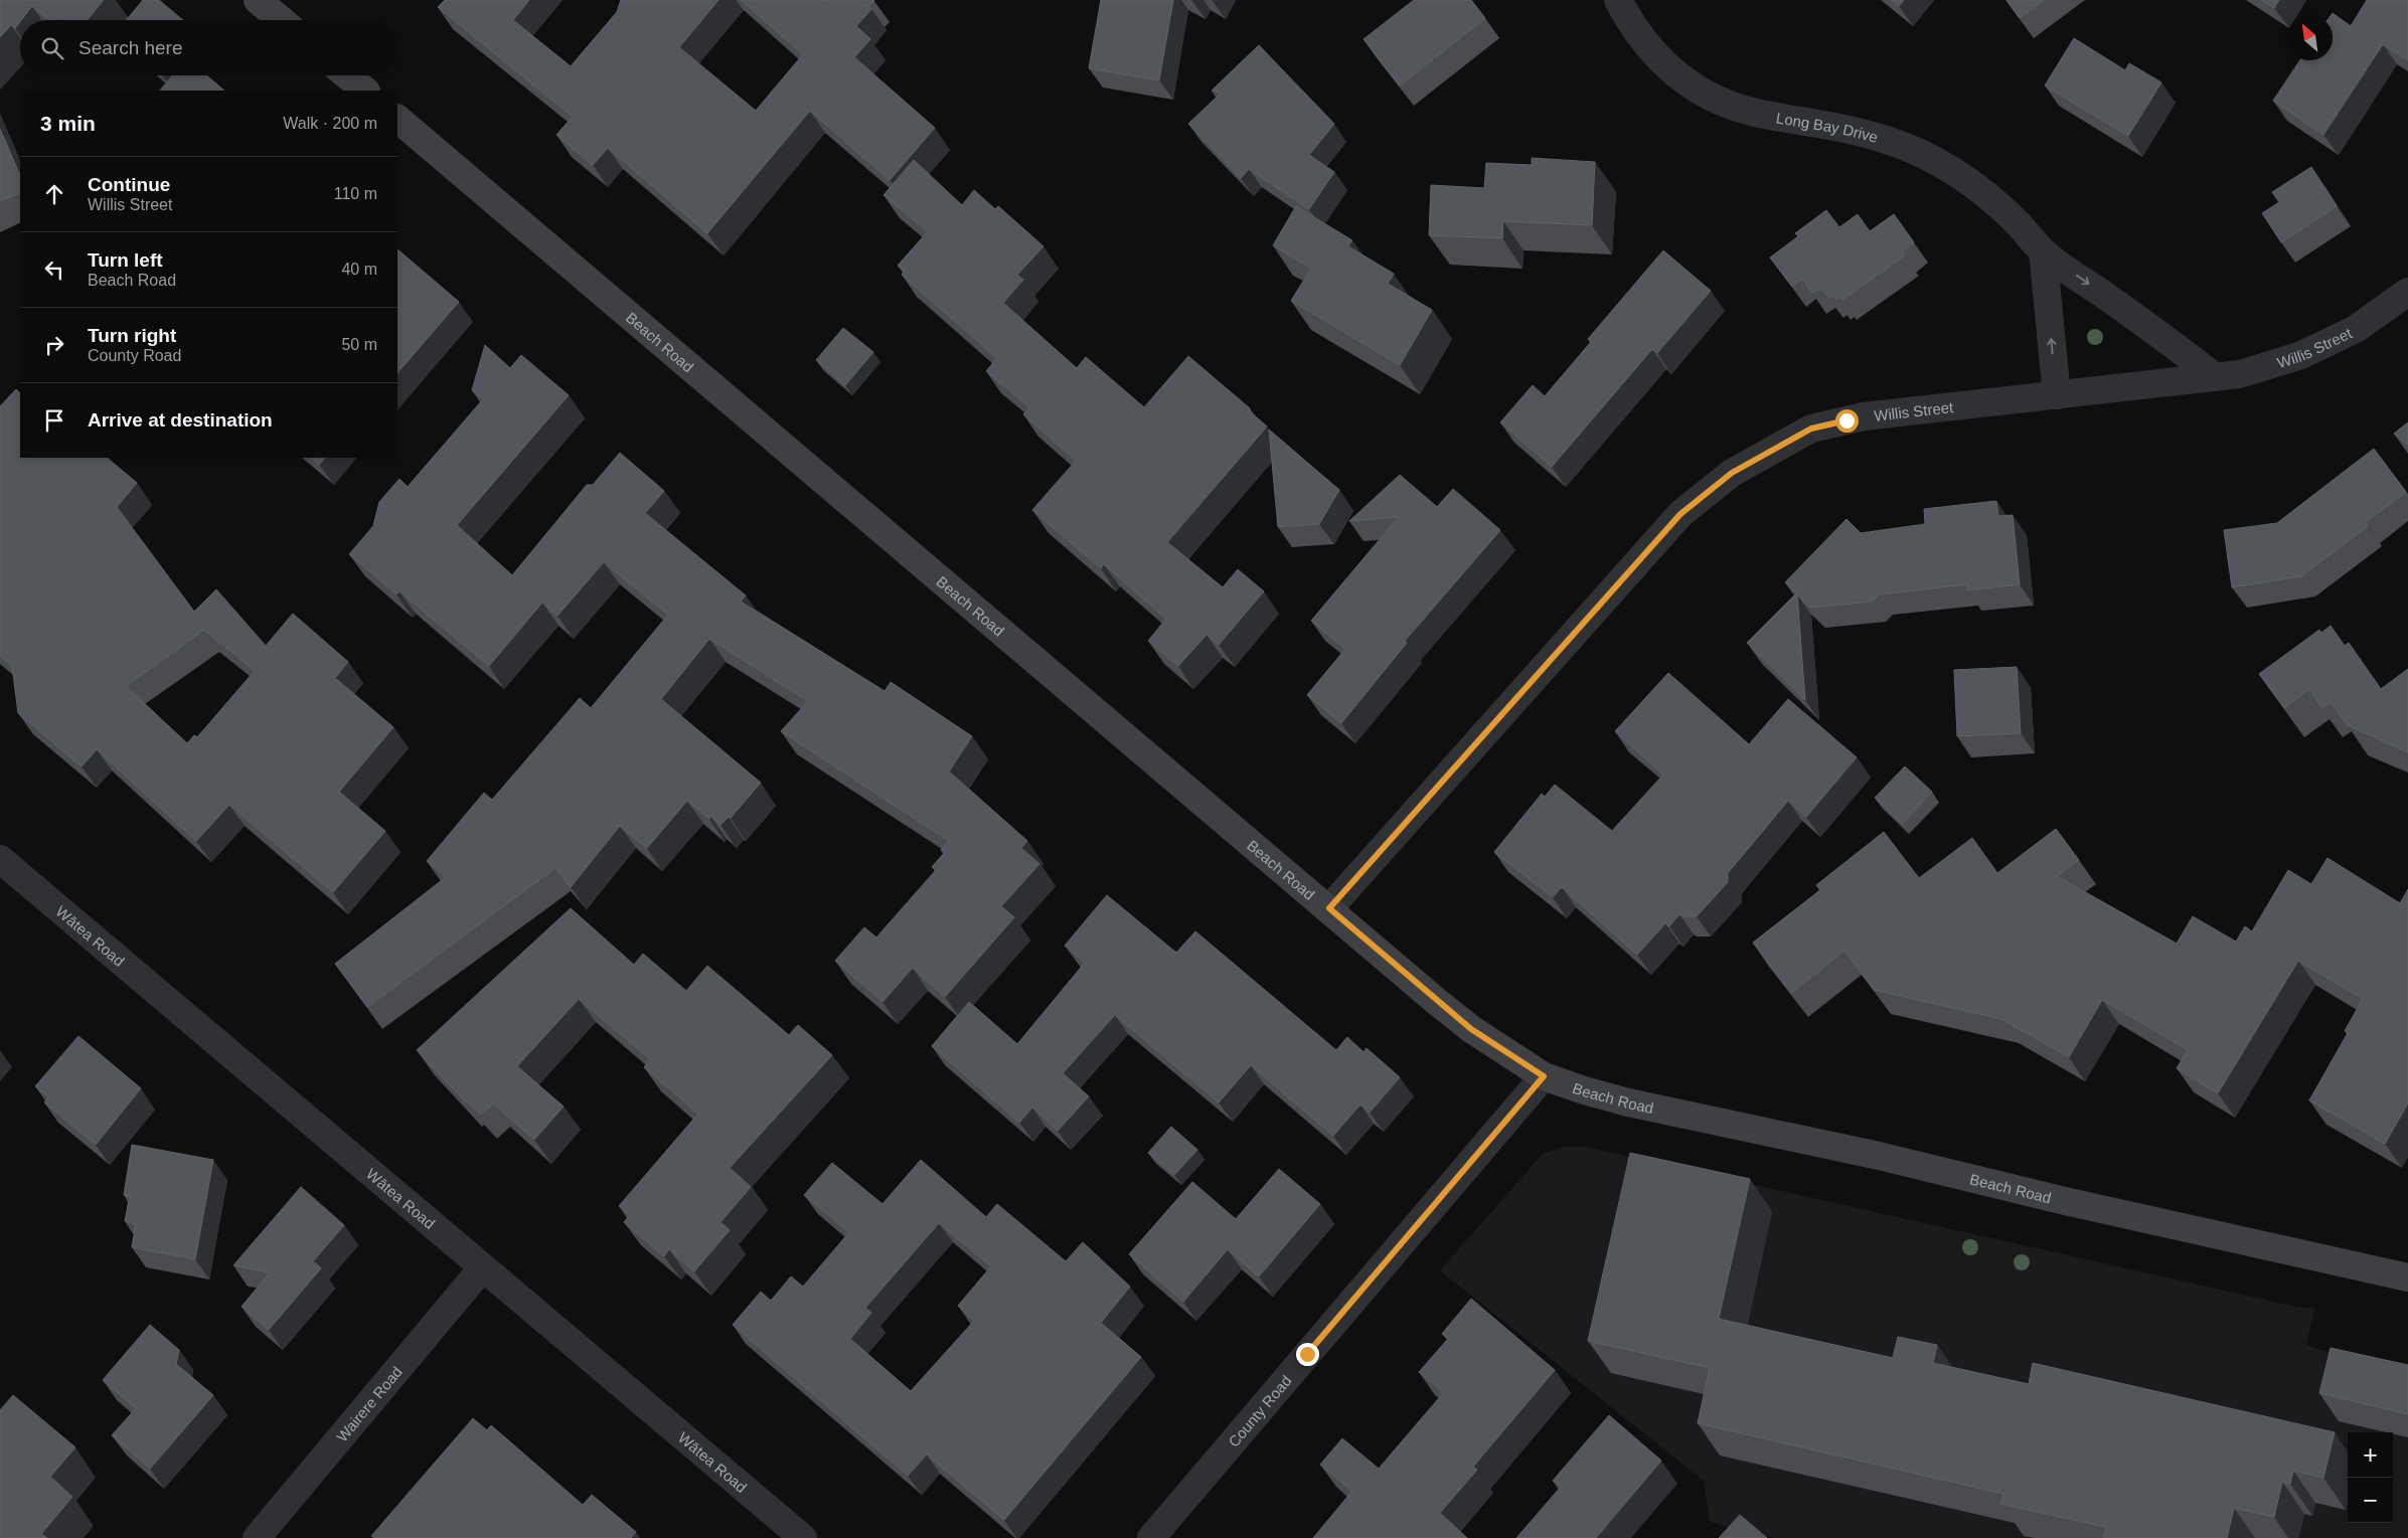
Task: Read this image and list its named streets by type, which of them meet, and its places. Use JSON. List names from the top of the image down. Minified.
{"streets":{"main road":["Beach Road"],"street":["Long Bay Drive","Willis Street","Wātea Road","Wairere Road","County Road"]},"crossings":[["Long Bay Drive","Willis Street"],["Beach Road","Willis Street"],["Beach Road","County Road"],["Wātea Road","Wairere Road"]],"north":"top left","page":{"search":"Search here","heading":["3 min","Walk · 200 m"],"list":[["Continue","Willis Street","110 m"],["Turn left","Beach Road","40 m"],["Turn right","County Road","50 m"],"Arrive at destination"],"map_buttons":["+","−"]}}
